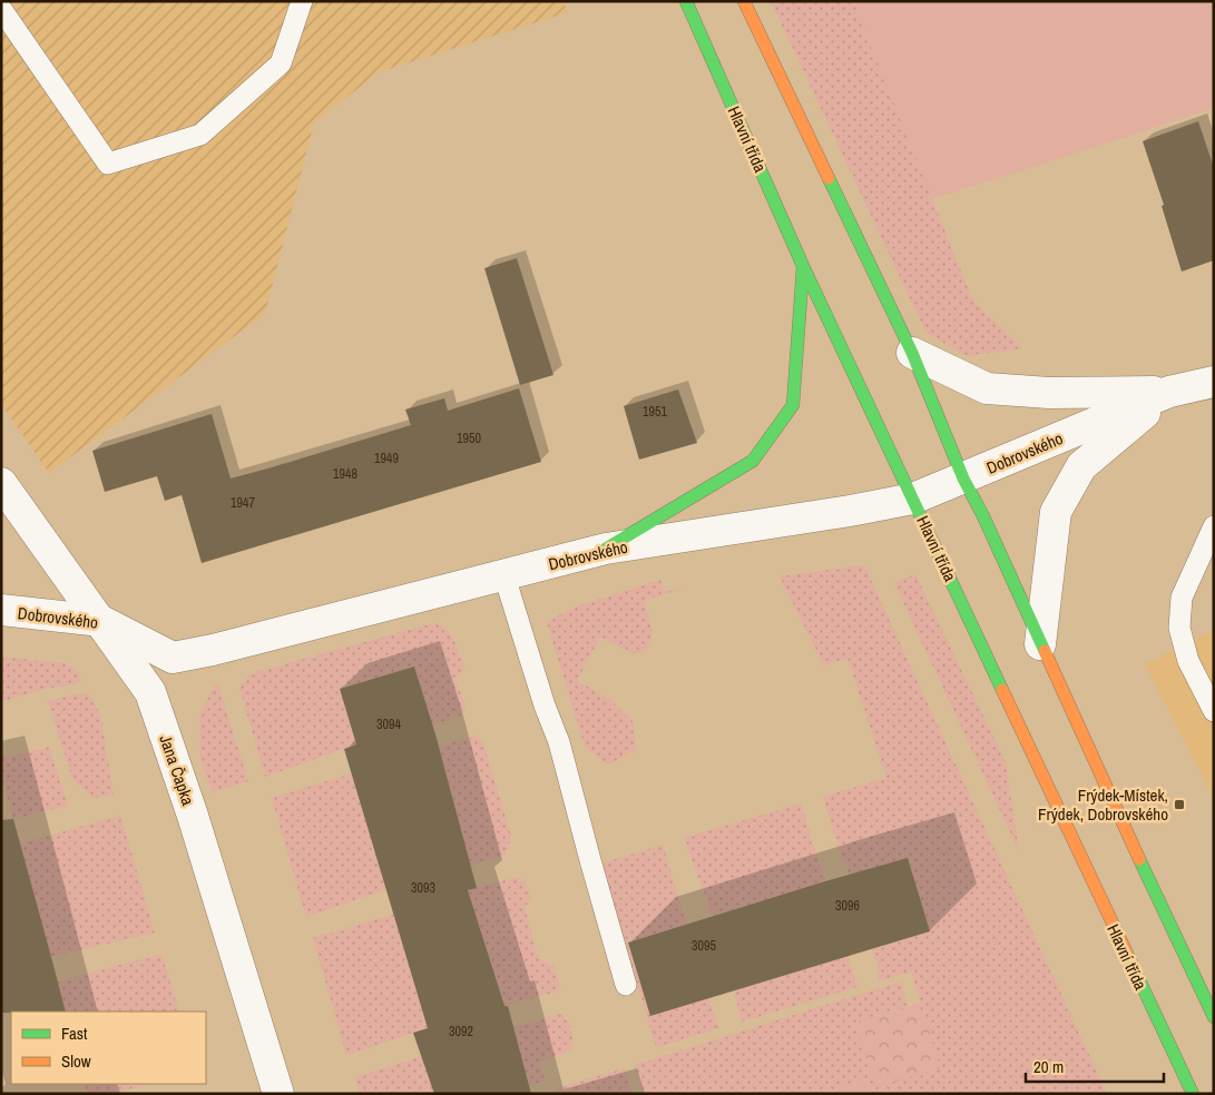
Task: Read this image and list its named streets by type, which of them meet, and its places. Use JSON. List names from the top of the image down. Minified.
{"streets":{"main road":["Hlavní třída"],"street":["Dobrovského","Jana Čapka"]},"crossings":[["Hlavní třída","Dobrovského"],["Dobrovského","Jana Čapka"]],"places":{"transit":["Frýdek-Místek, Frýdek, Dobrovského"]},"house_numbers":["1951","1950","1949","1948","1947","3094","3093","3096","3095","3092"],"legend":["Fast","Slow"],"scale_bar":"20 m"}
